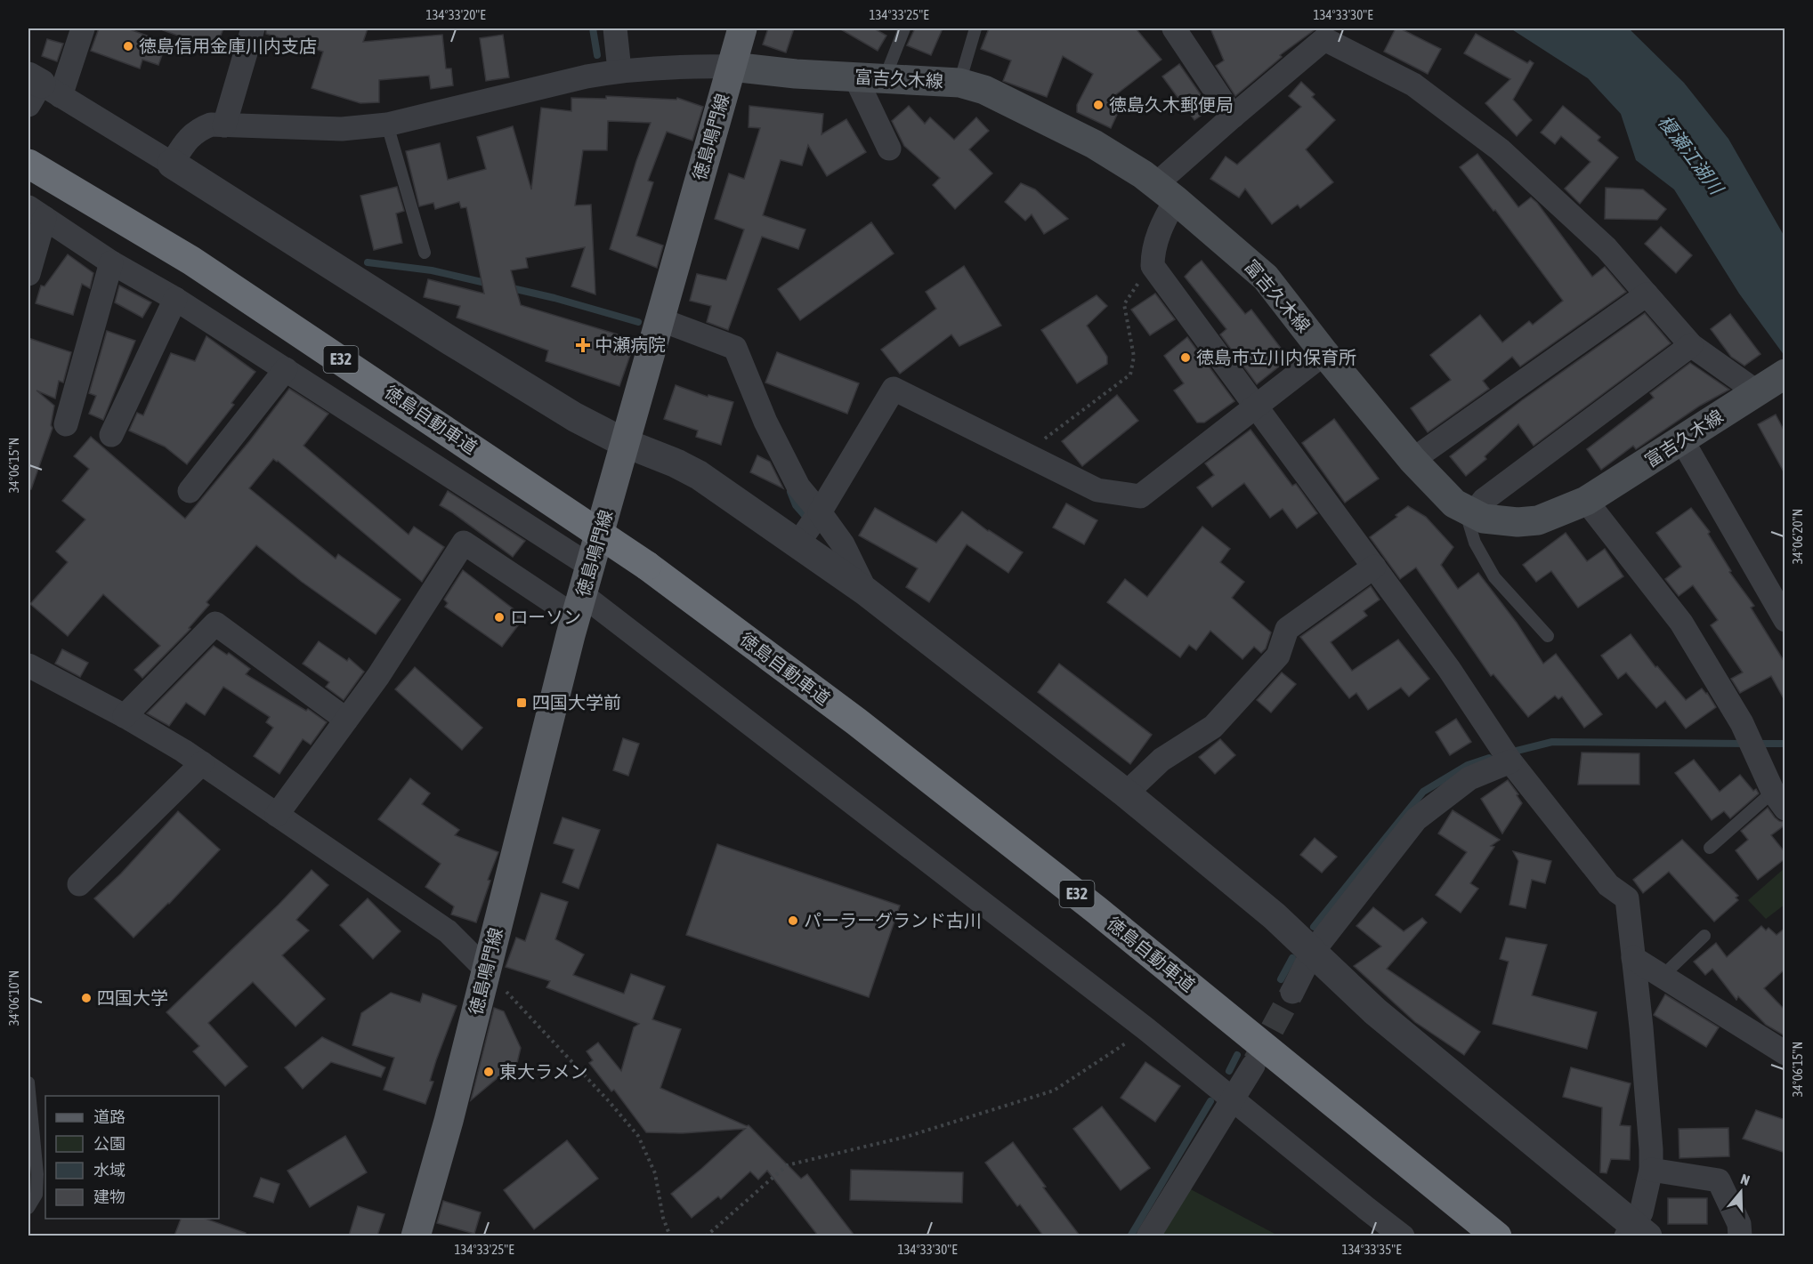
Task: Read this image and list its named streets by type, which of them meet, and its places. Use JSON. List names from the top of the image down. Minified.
{"streets":{"highway":["E32","徳島自動車道"],"main road":["富吉久木線","徳島鳴門線"]},"crossings":[["富吉久木線","徳島鳴門線"]],"water":["榎瀬江湖川"],"places":{"other":["徳島信用金庫川内支店","徳島久木郵便局","徳島市立川内保育所","ローソン","パーラーグランド古川","四国大学","東大ラメン"],"health":["中瀬病院"],"transit":["四国大学前"]},"legend":["道路","公園","水域","建物"],"north":"top","coordinates":["134°33'20\"E","134°33'25\"E","134°33'30\"E","34°06'15\"N","34°06'20\"N","34°06'10\"N","134°33'35\"E"]}
